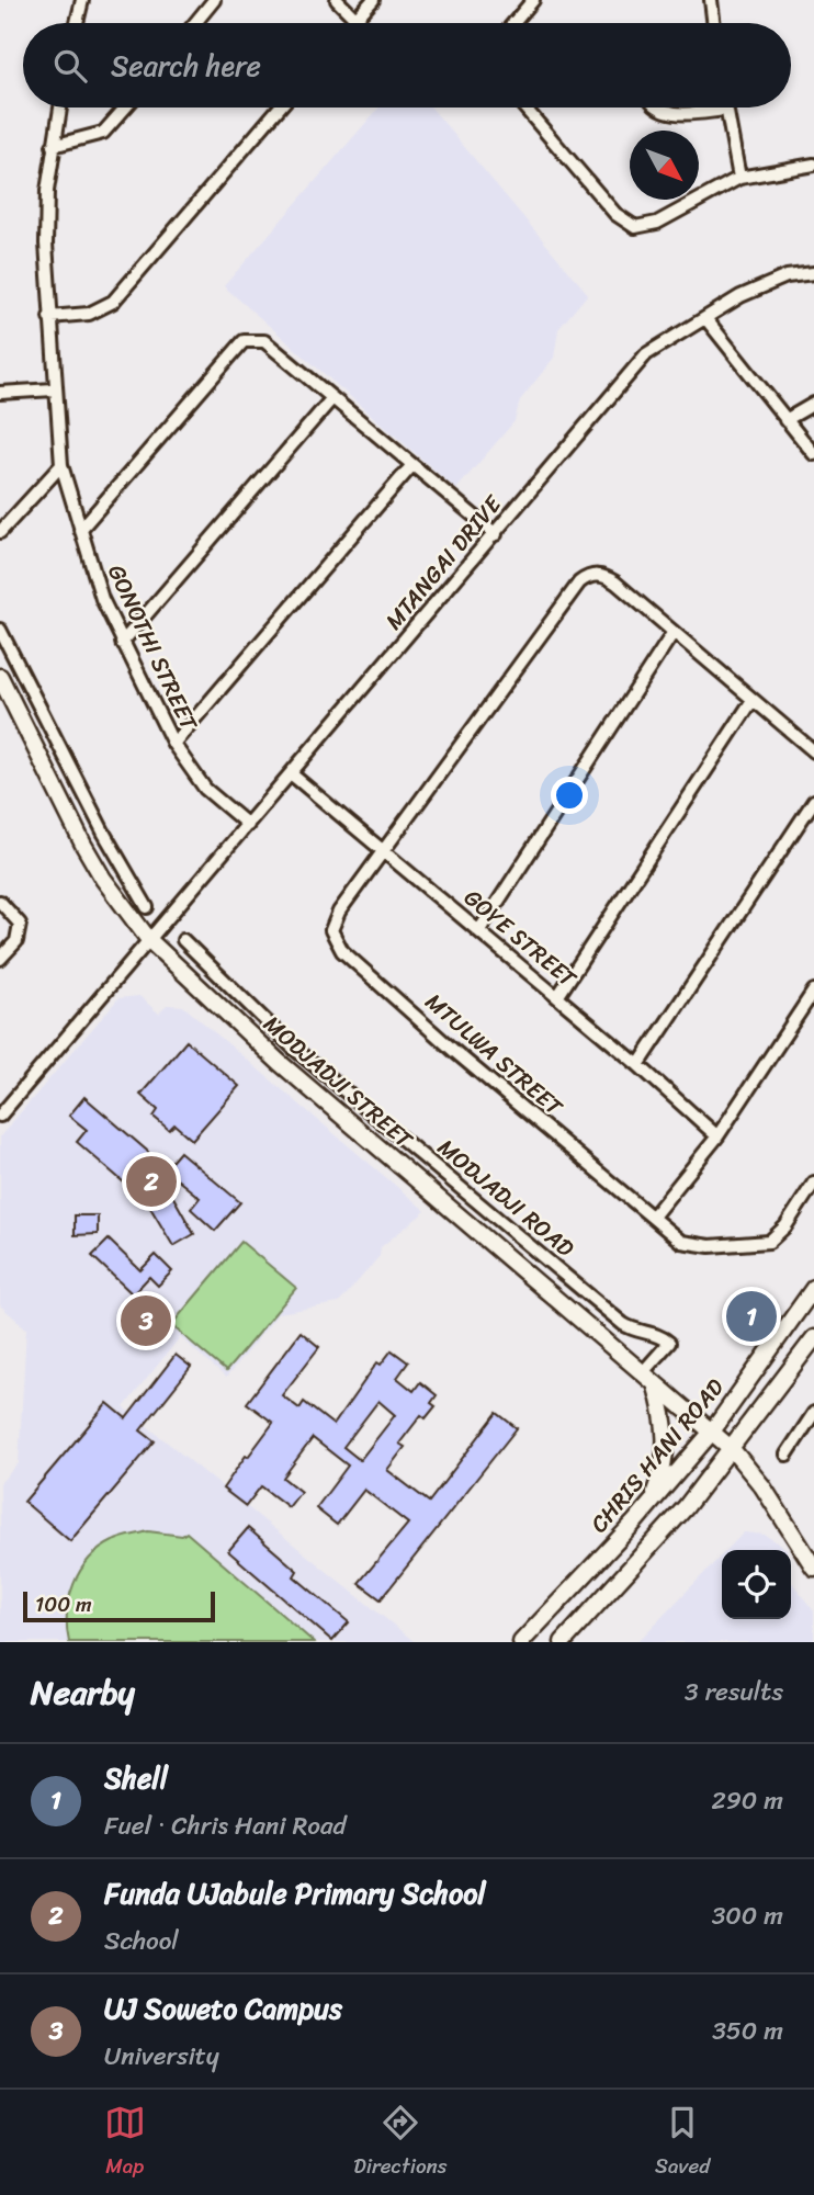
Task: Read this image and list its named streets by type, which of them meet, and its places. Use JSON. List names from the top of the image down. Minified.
{"streets":{"street":["MTANGAI DRIVE","GONOTHI STREET","GOYE STREET","MTULWA STREET","MODJADJI STREET","MODJADJI ROAD","CHRIS HANI ROAD"]},"crossings":[["MTANGAI DRIVE","GONOTHI STREET"],["MTANGAI DRIVE","GOYE STREET"],["MTANGAI DRIVE","MODJADJI STREET"],["GOYE STREET","MTULWA STREET"],["MODJADJI STREET","MODJADJI ROAD"],["MODJADJI STREET","CHRIS HANI ROAD"]],"scale_bar":"100 m","north":"bottom right","page":{"search":"Search here","pins":["2","1","3"],"scale":"100 m","heading":["Nearby","3 results"],"list":[{"mark":"1","name":"Shell","note":"Fuel · Chris Hani Road","value":"290 m"},{"mark":"2","name":"Funda UJabule Primary School","note":"School","value":"300 m"},{"mark":"3","name":"UJ Soweto Campus","note":"University","value":"350 m"}],"nav":["Map","Directions","Saved"]}}
